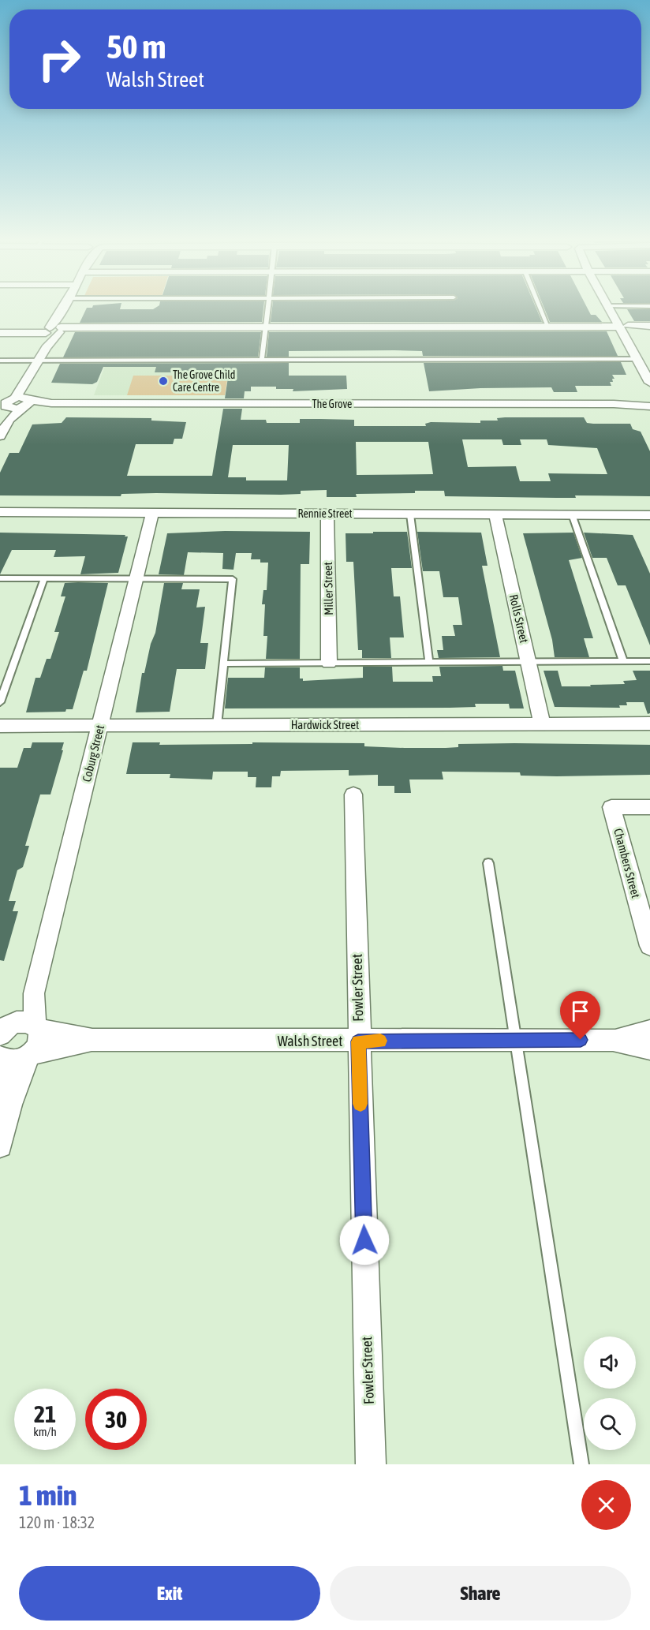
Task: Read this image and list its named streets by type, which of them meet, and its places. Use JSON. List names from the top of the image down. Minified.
{"streets":{"street":["The Grove","Rennie Street","Miller Street","Rolls Street","Hardwick Street","Coburg Street","Chambers Street","Fowler Street","Walsh Street"]},"crossings":[["Rennie Street","Miller Street"],["Rennie Street","Rolls Street"],["Rennie Street","Coburg Street"],["Rolls Street","Hardwick Street"],["Hardwick Street","Coburg Street"],["Coburg Street","Walsh Street"],["Fowler Street","Walsh Street"]],"places":["The Grove Child Care Centre"],"page":{"turn":["50 m","Walsh Street"],"speed":"21 km/h","limit":"30","heading":["1 min","120 m · 18:32"],"buttons":["Exit","Share"]}}
